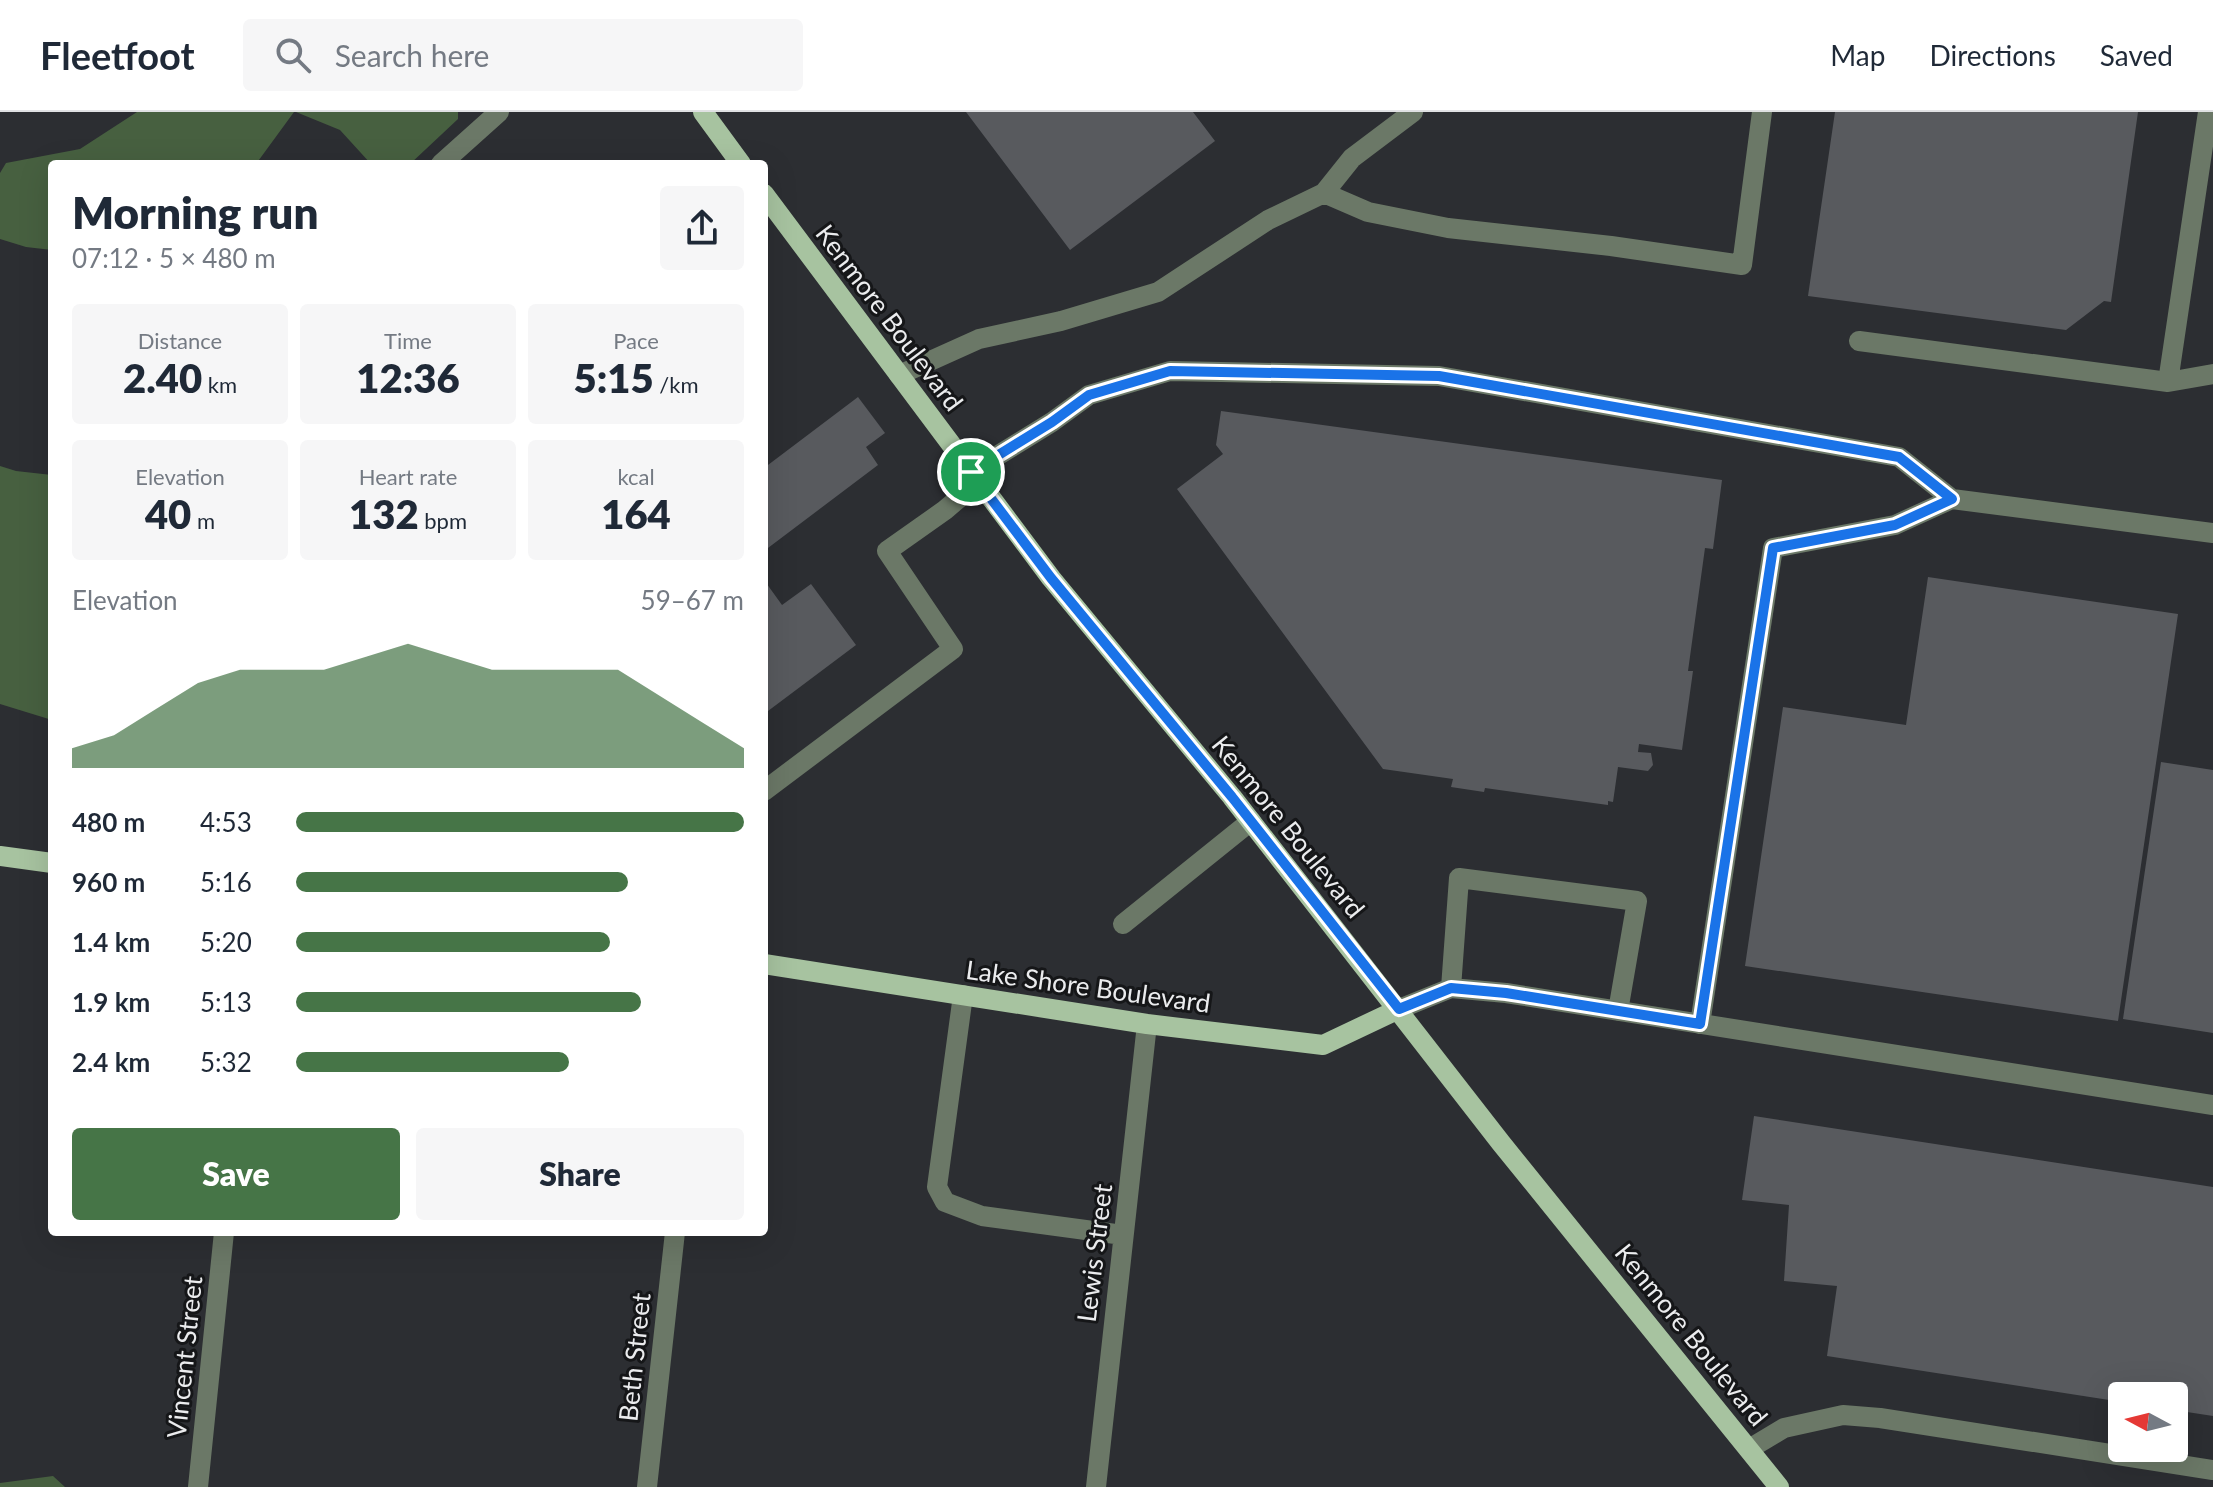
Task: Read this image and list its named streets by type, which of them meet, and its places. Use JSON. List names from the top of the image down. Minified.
{"streets":{"main road":["Kenmore Boulevard","Lake Shore Boulevard"],"street":["Lewis Street","Vincent Street","Beth Street"]},"crossings":[["Kenmore Boulevard","Lake Shore Boulevard"],["Lake Shore Boulevard","Lewis Street"]],"north":"left","page":{"header":"Fleetfoot","search":"Search here","nav":["Map","Directions","Saved"],"heading":["Morning run","07:12 · 5 × 480 m"],"stats":[["Distance","2.40 km"],["Time","12:36"],["Pace","5:15 /km"],["Elevation","40 m"],["Heart rate","132 bpm"],["kcal","164"]],"chart":["Elevation","59–67 m"],"list":[{"name":"480 m","note":"4:53"},{"name":"960 m","note":"5:16"},{"name":"1.4 km","note":"5:20"},{"name":"1.9 km","note":"5:13"},{"name":"2.4 km","note":"5:32"}],"buttons":["Save","Share"]}}
